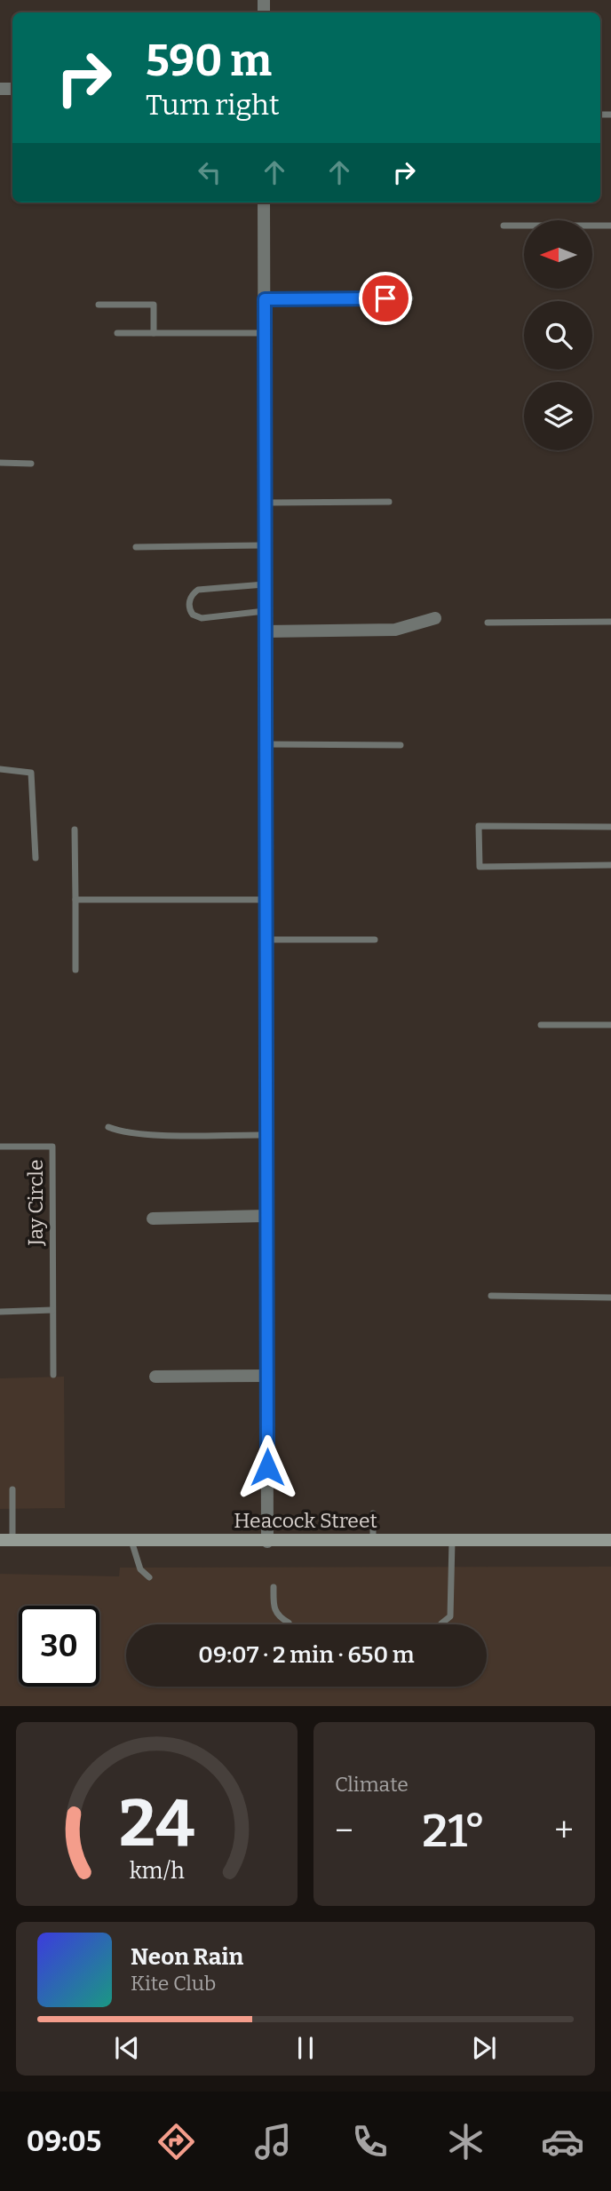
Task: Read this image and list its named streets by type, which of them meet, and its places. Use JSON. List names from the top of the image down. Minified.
{"streets":{"main road":["Heacock Street"],"lane":["Jay Circle"]},"north":"left","page":{"turn":["590 m","Turn right"],"limit":"30","trip":"09:07 · 2 min · 650 m","tile":"Climate","heat":["−","21°","+"],"song":["Neon Rain","Kite Club"],"tabs":"09:05","gauge":["24","km/h"]}}
